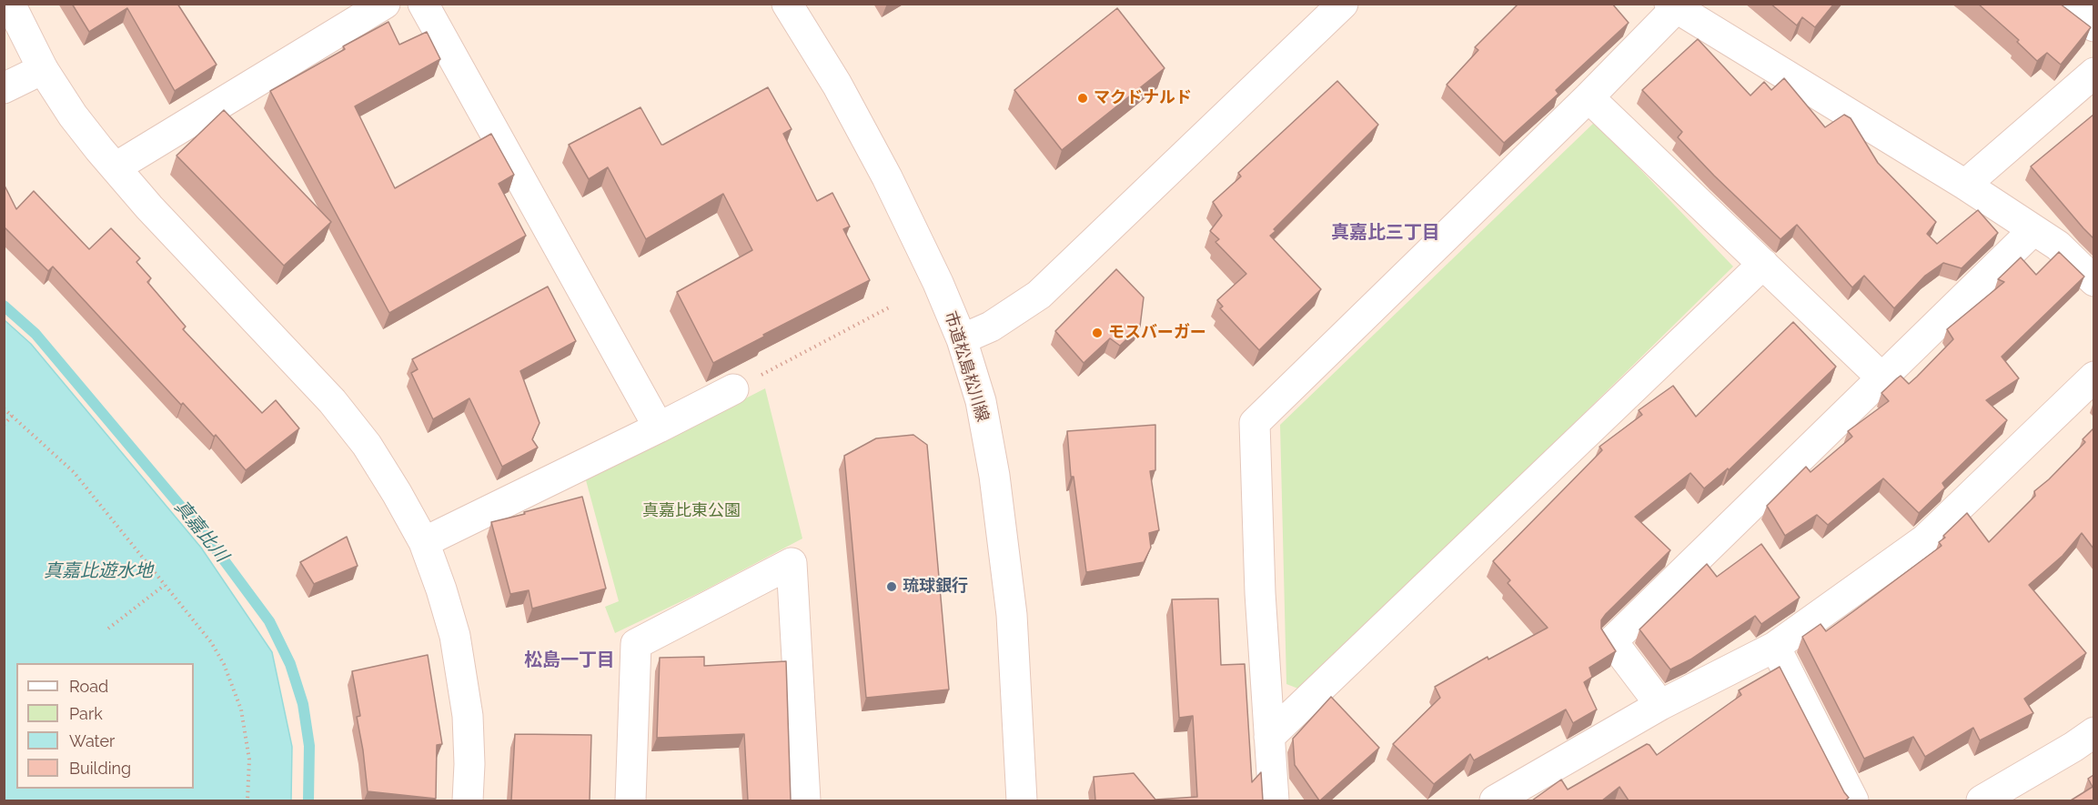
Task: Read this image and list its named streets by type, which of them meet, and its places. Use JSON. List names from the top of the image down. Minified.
{"streets":{"street":["市道松島松川線"]},"districts":["真嘉比三丁目","松島一丁目"],"water":["真嘉比川","真嘉比遊水地"],"parks":["真嘉比東公園"],"places":["マクドナルド","モスバーガー","琉球銀行"],"legend":["Road","Park","Water","Building"]}
